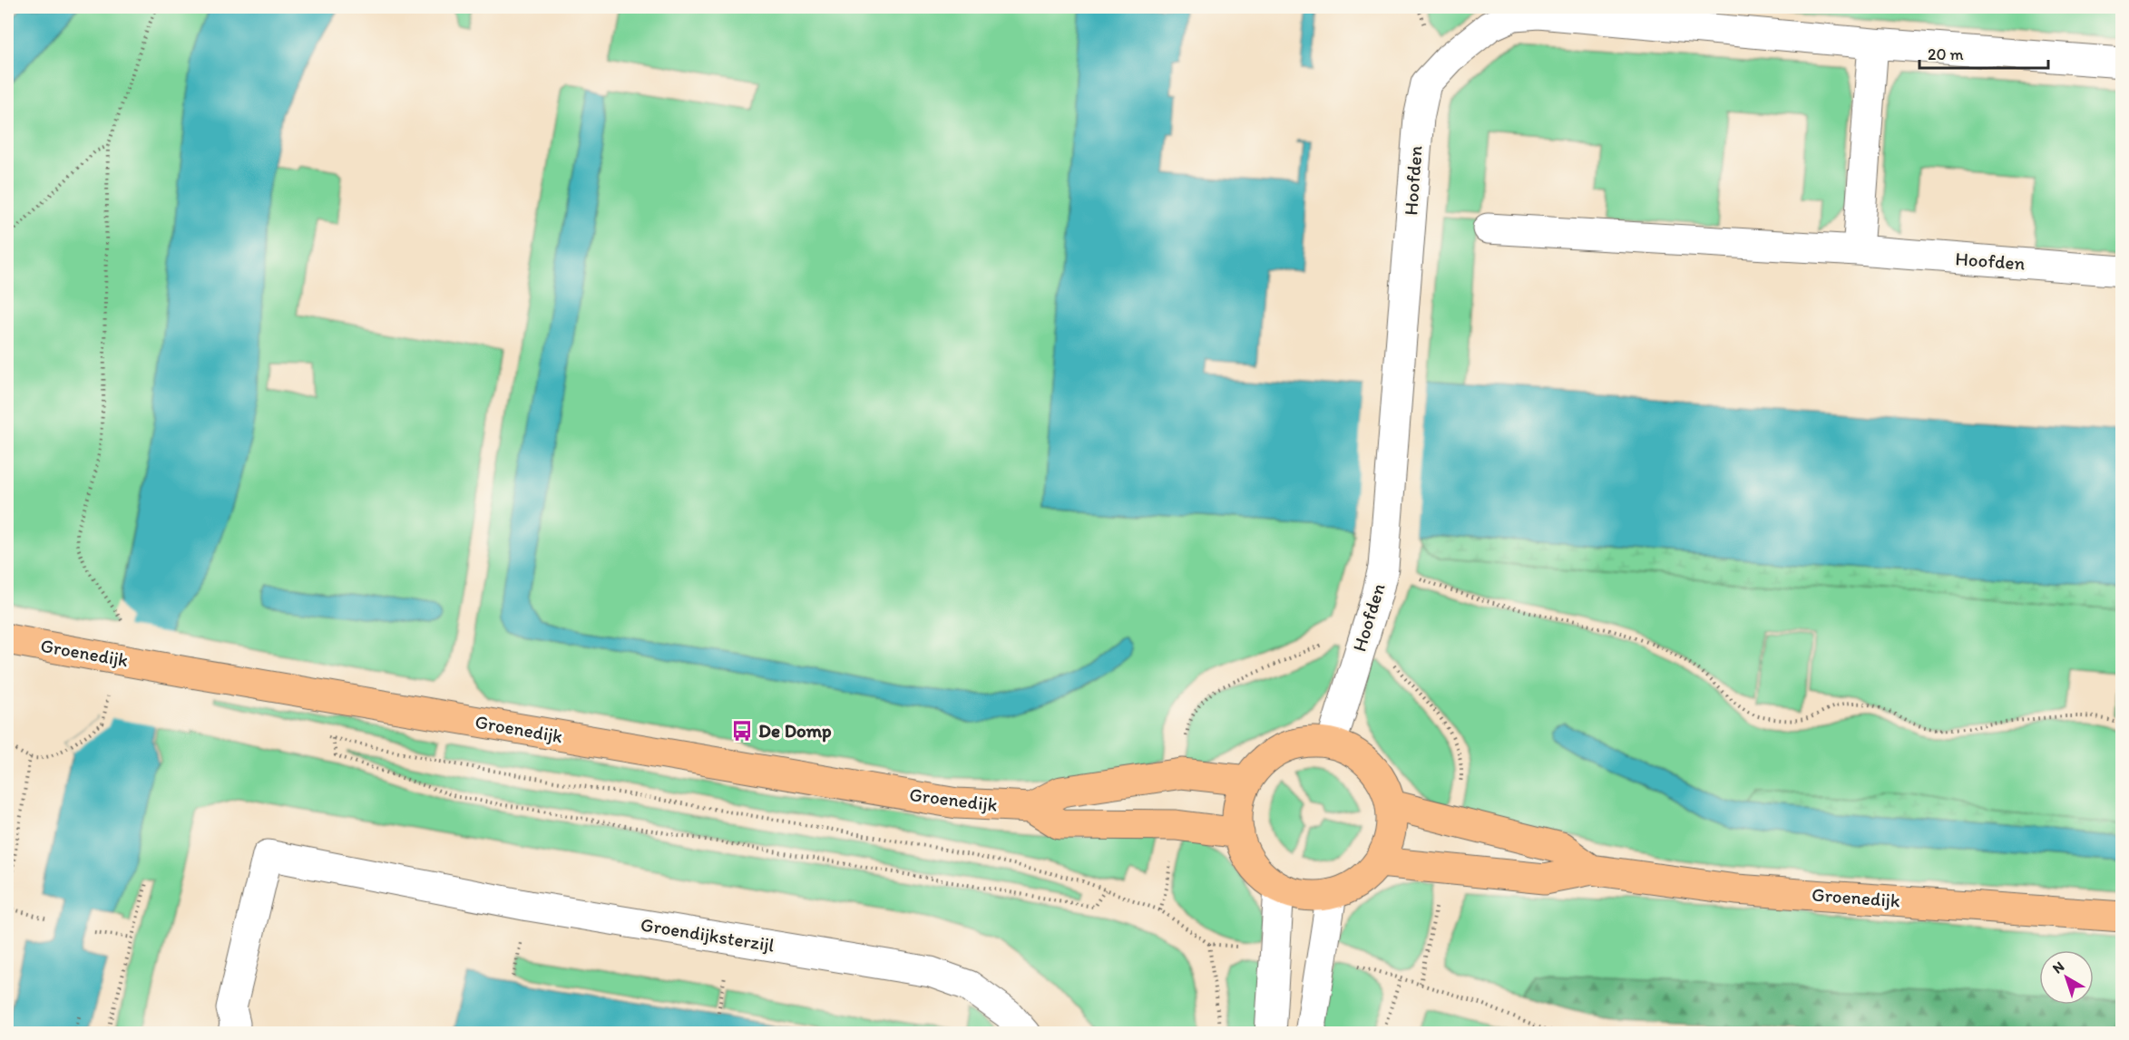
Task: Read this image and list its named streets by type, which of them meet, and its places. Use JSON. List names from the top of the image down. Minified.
{"streets":{"main road":["Groenedijk"],"street":["Hoofden","Groendijksterzijl"]},"crossings":[["Hoofden","Groenedijk"]],"places":{"bus stop":["De Domp"]},"scale_bar":"20 m","north":"top left"}
